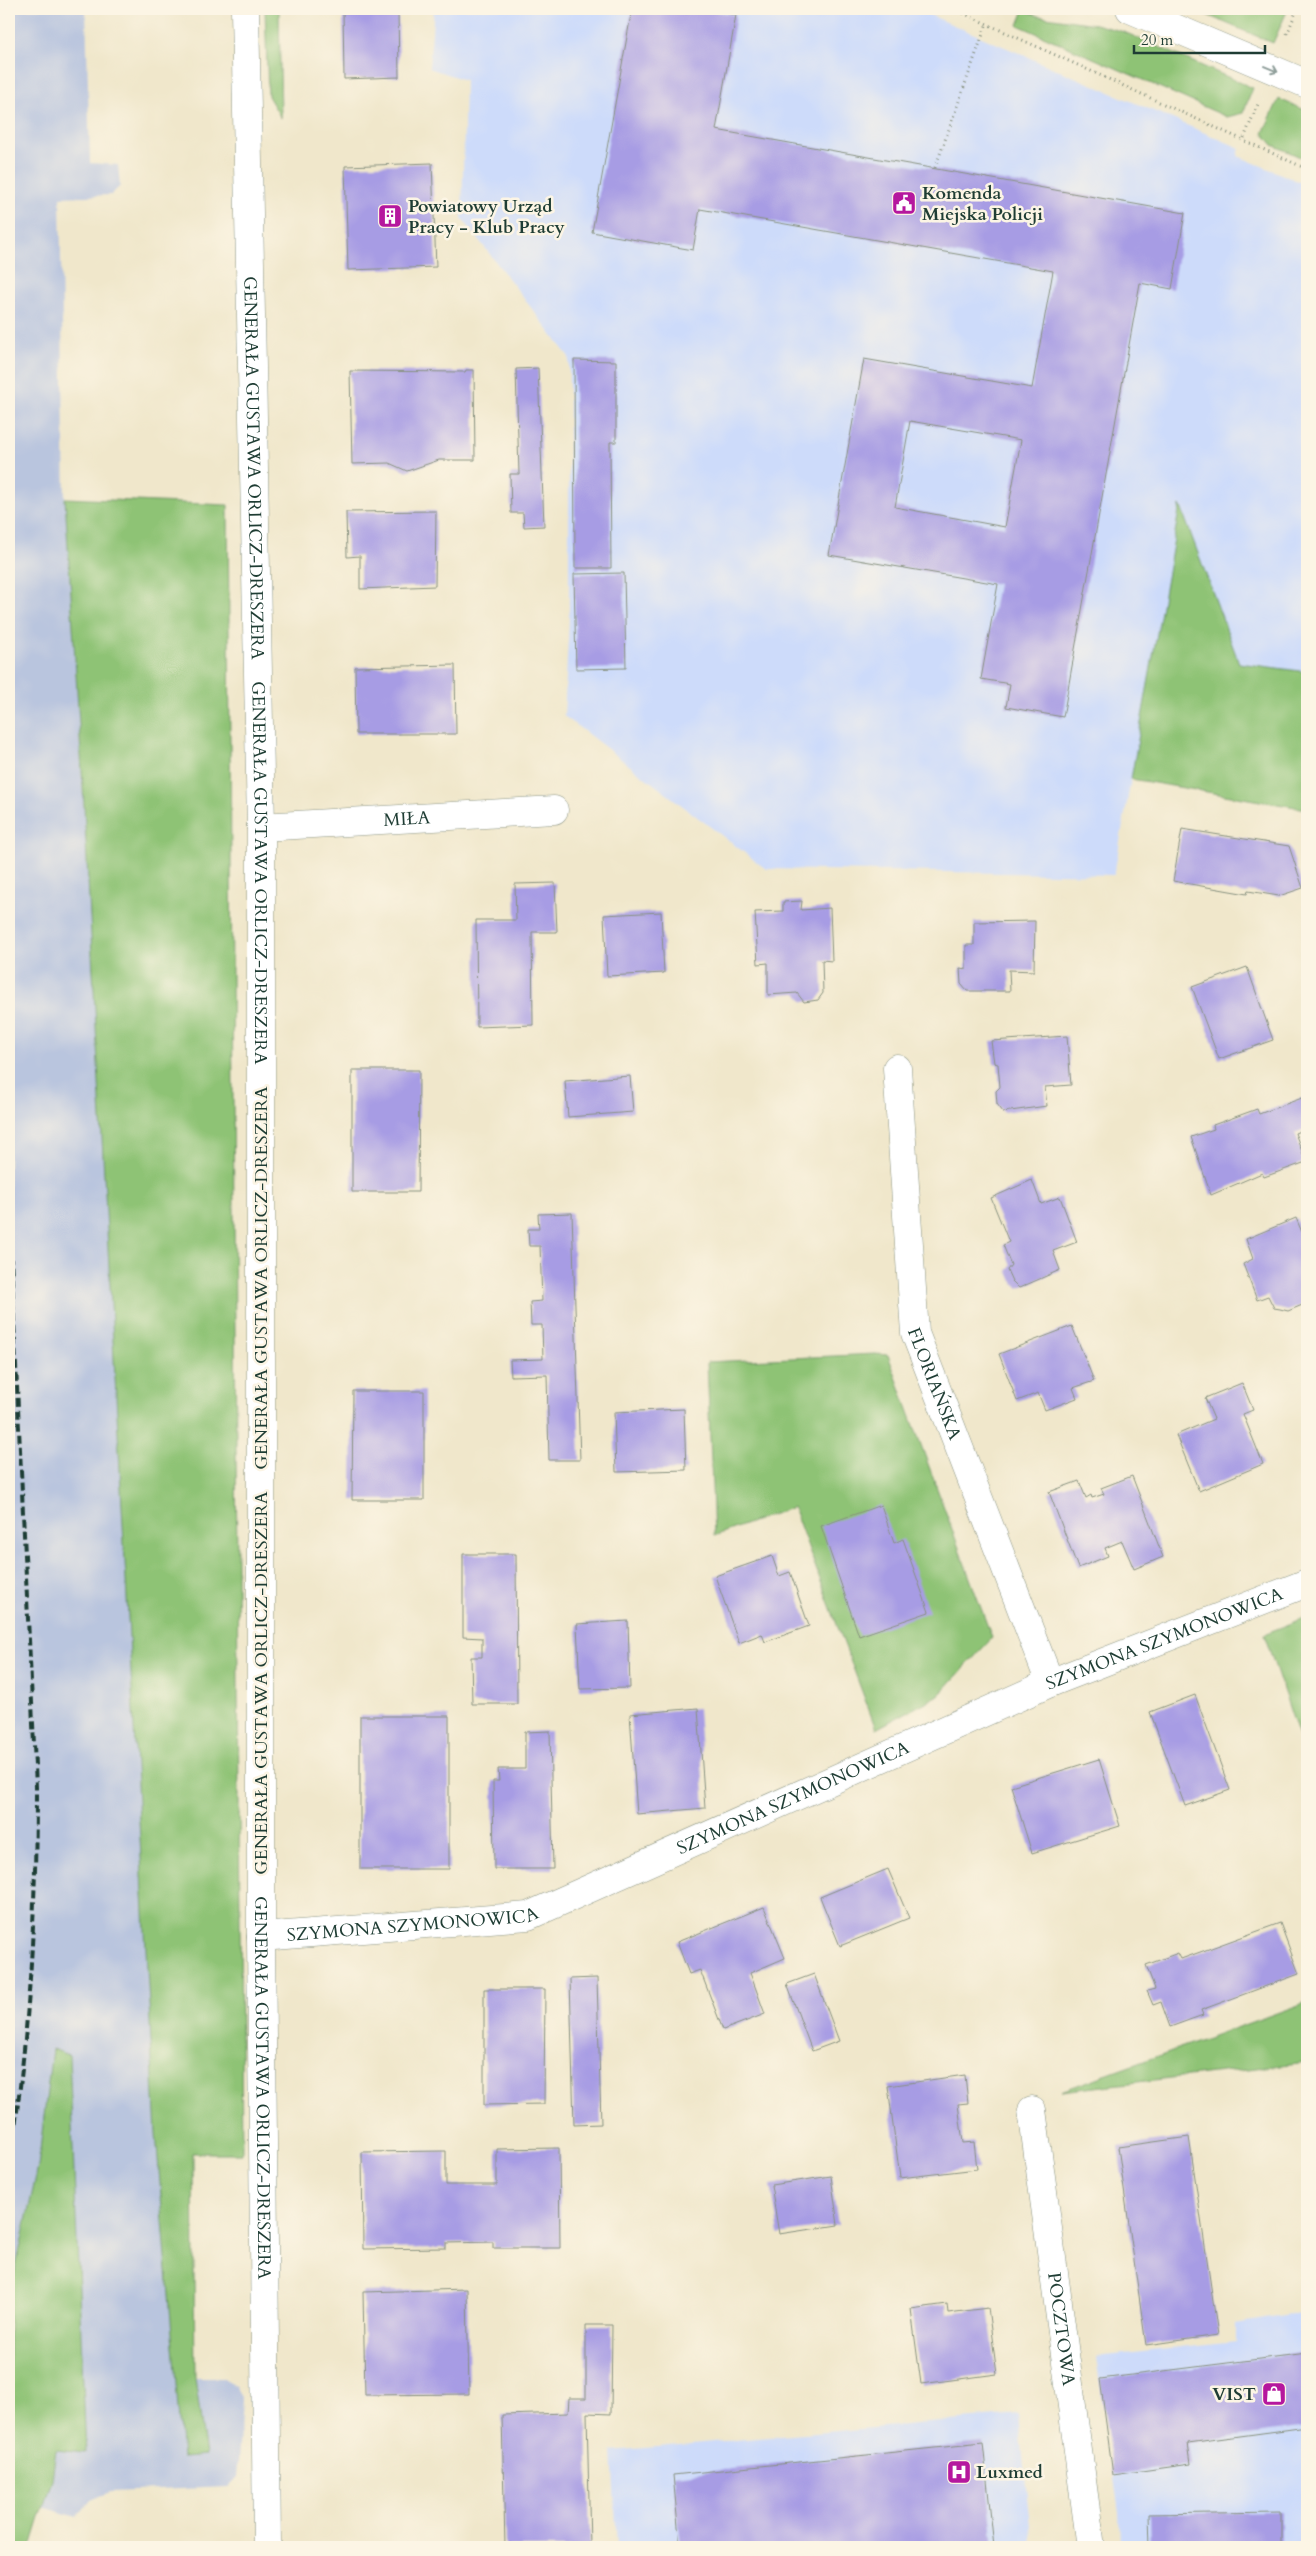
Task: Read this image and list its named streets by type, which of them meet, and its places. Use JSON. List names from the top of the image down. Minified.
{"streets":{"street":["GENERAŁA GUSTAWA ORLICZ-DRESZERA","MIŁA","FLORIAŃSKA","SZYMONA SZYMONOWICA","POCZTOWA"]},"crossings":[["GENERAŁA GUSTAWA ORLICZ-DRESZERA","MIŁA"],["GENERAŁA GUSTAWA ORLICZ-DRESZERA","SZYMONA SZYMONOWICA"],["FLORIAŃSKA","SZYMONA SZYMONOWICA"]],"places":{"public building":["Komenda Miejska Policji"],"building":["Powiatowy Urząd Pracy - Klub Pracy"],"shop":["VIST"],"hospital":["Luxmed"]},"scale_bar":"20 m"}
